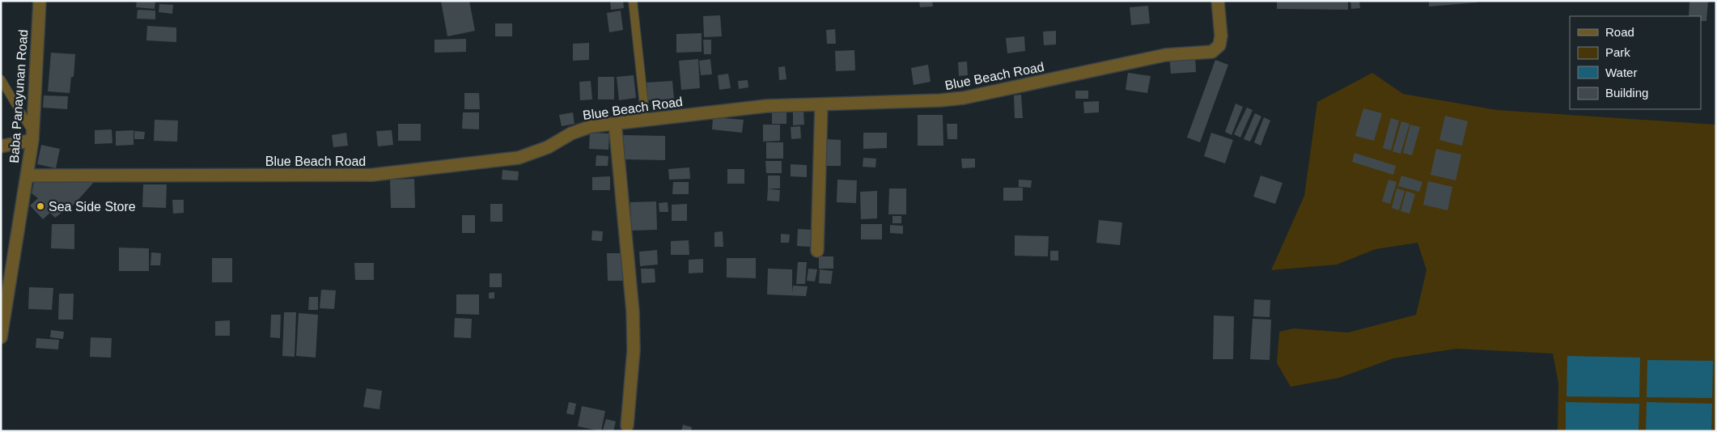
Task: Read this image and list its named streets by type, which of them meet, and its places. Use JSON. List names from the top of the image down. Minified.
{"streets":{"street":["Blue Beach Road","Baba Panayunan Road"]},"crossings":[["Blue Beach Road","Baba Panayunan Road"]],"places":["Sea Side Store"],"legend":["Road","Park","Water","Building"]}
